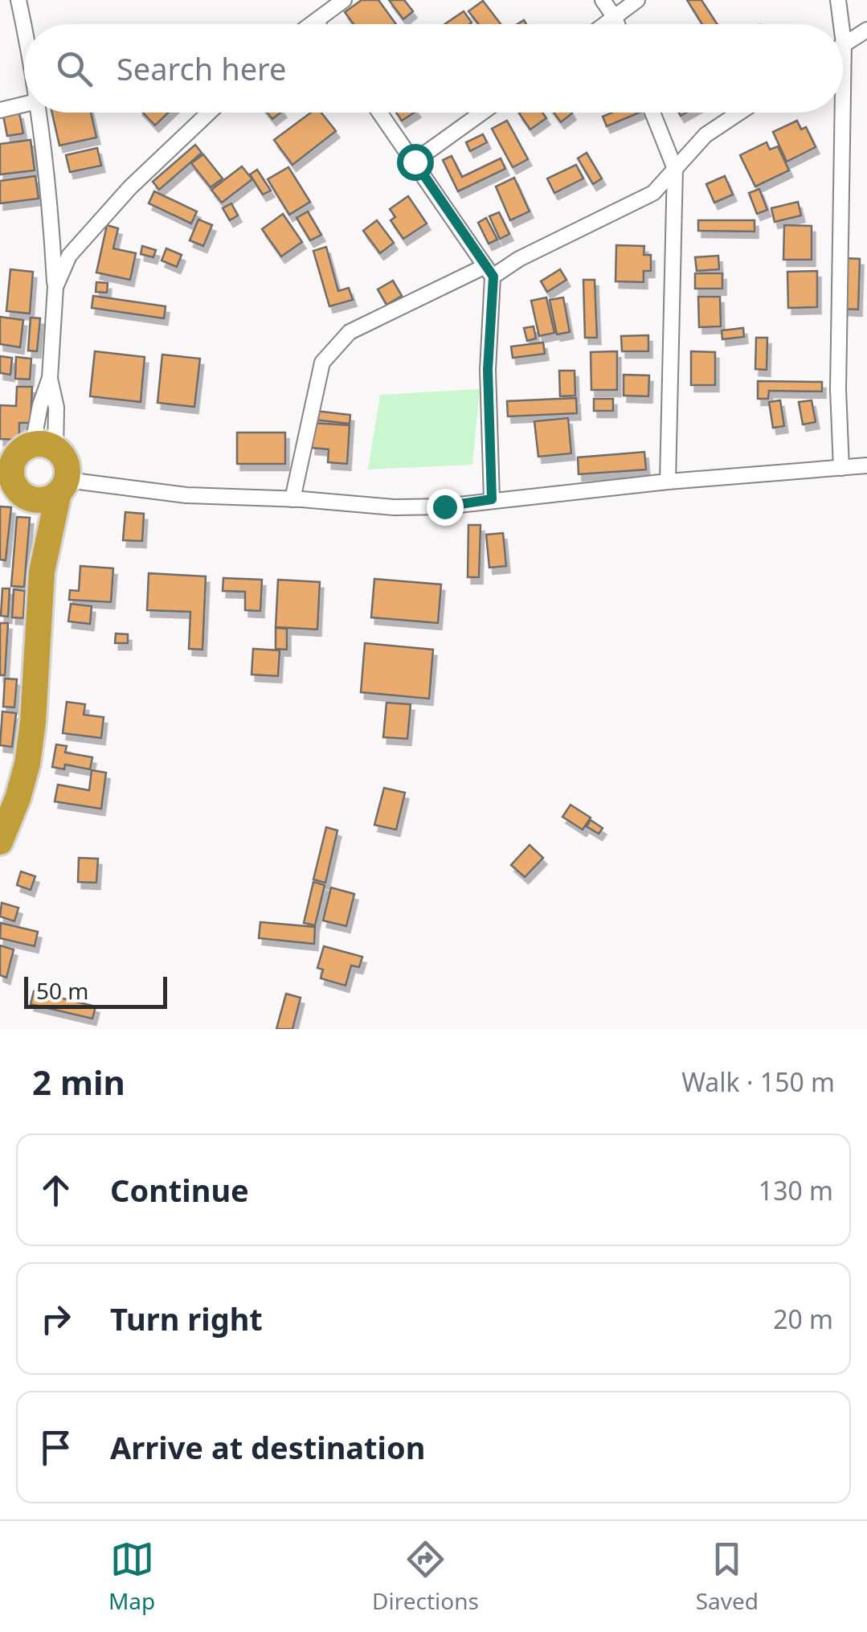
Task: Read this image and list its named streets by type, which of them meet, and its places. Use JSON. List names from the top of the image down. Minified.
{"scale_bar":"50 m","page":{"search":"Search here","scale":"50 m","heading":["2 min","Walk · 150 m"],"list":[["Continue","130 m"],["Turn right","20 m"],"Arrive at destination"],"nav":["Map","Directions","Saved"]}}
